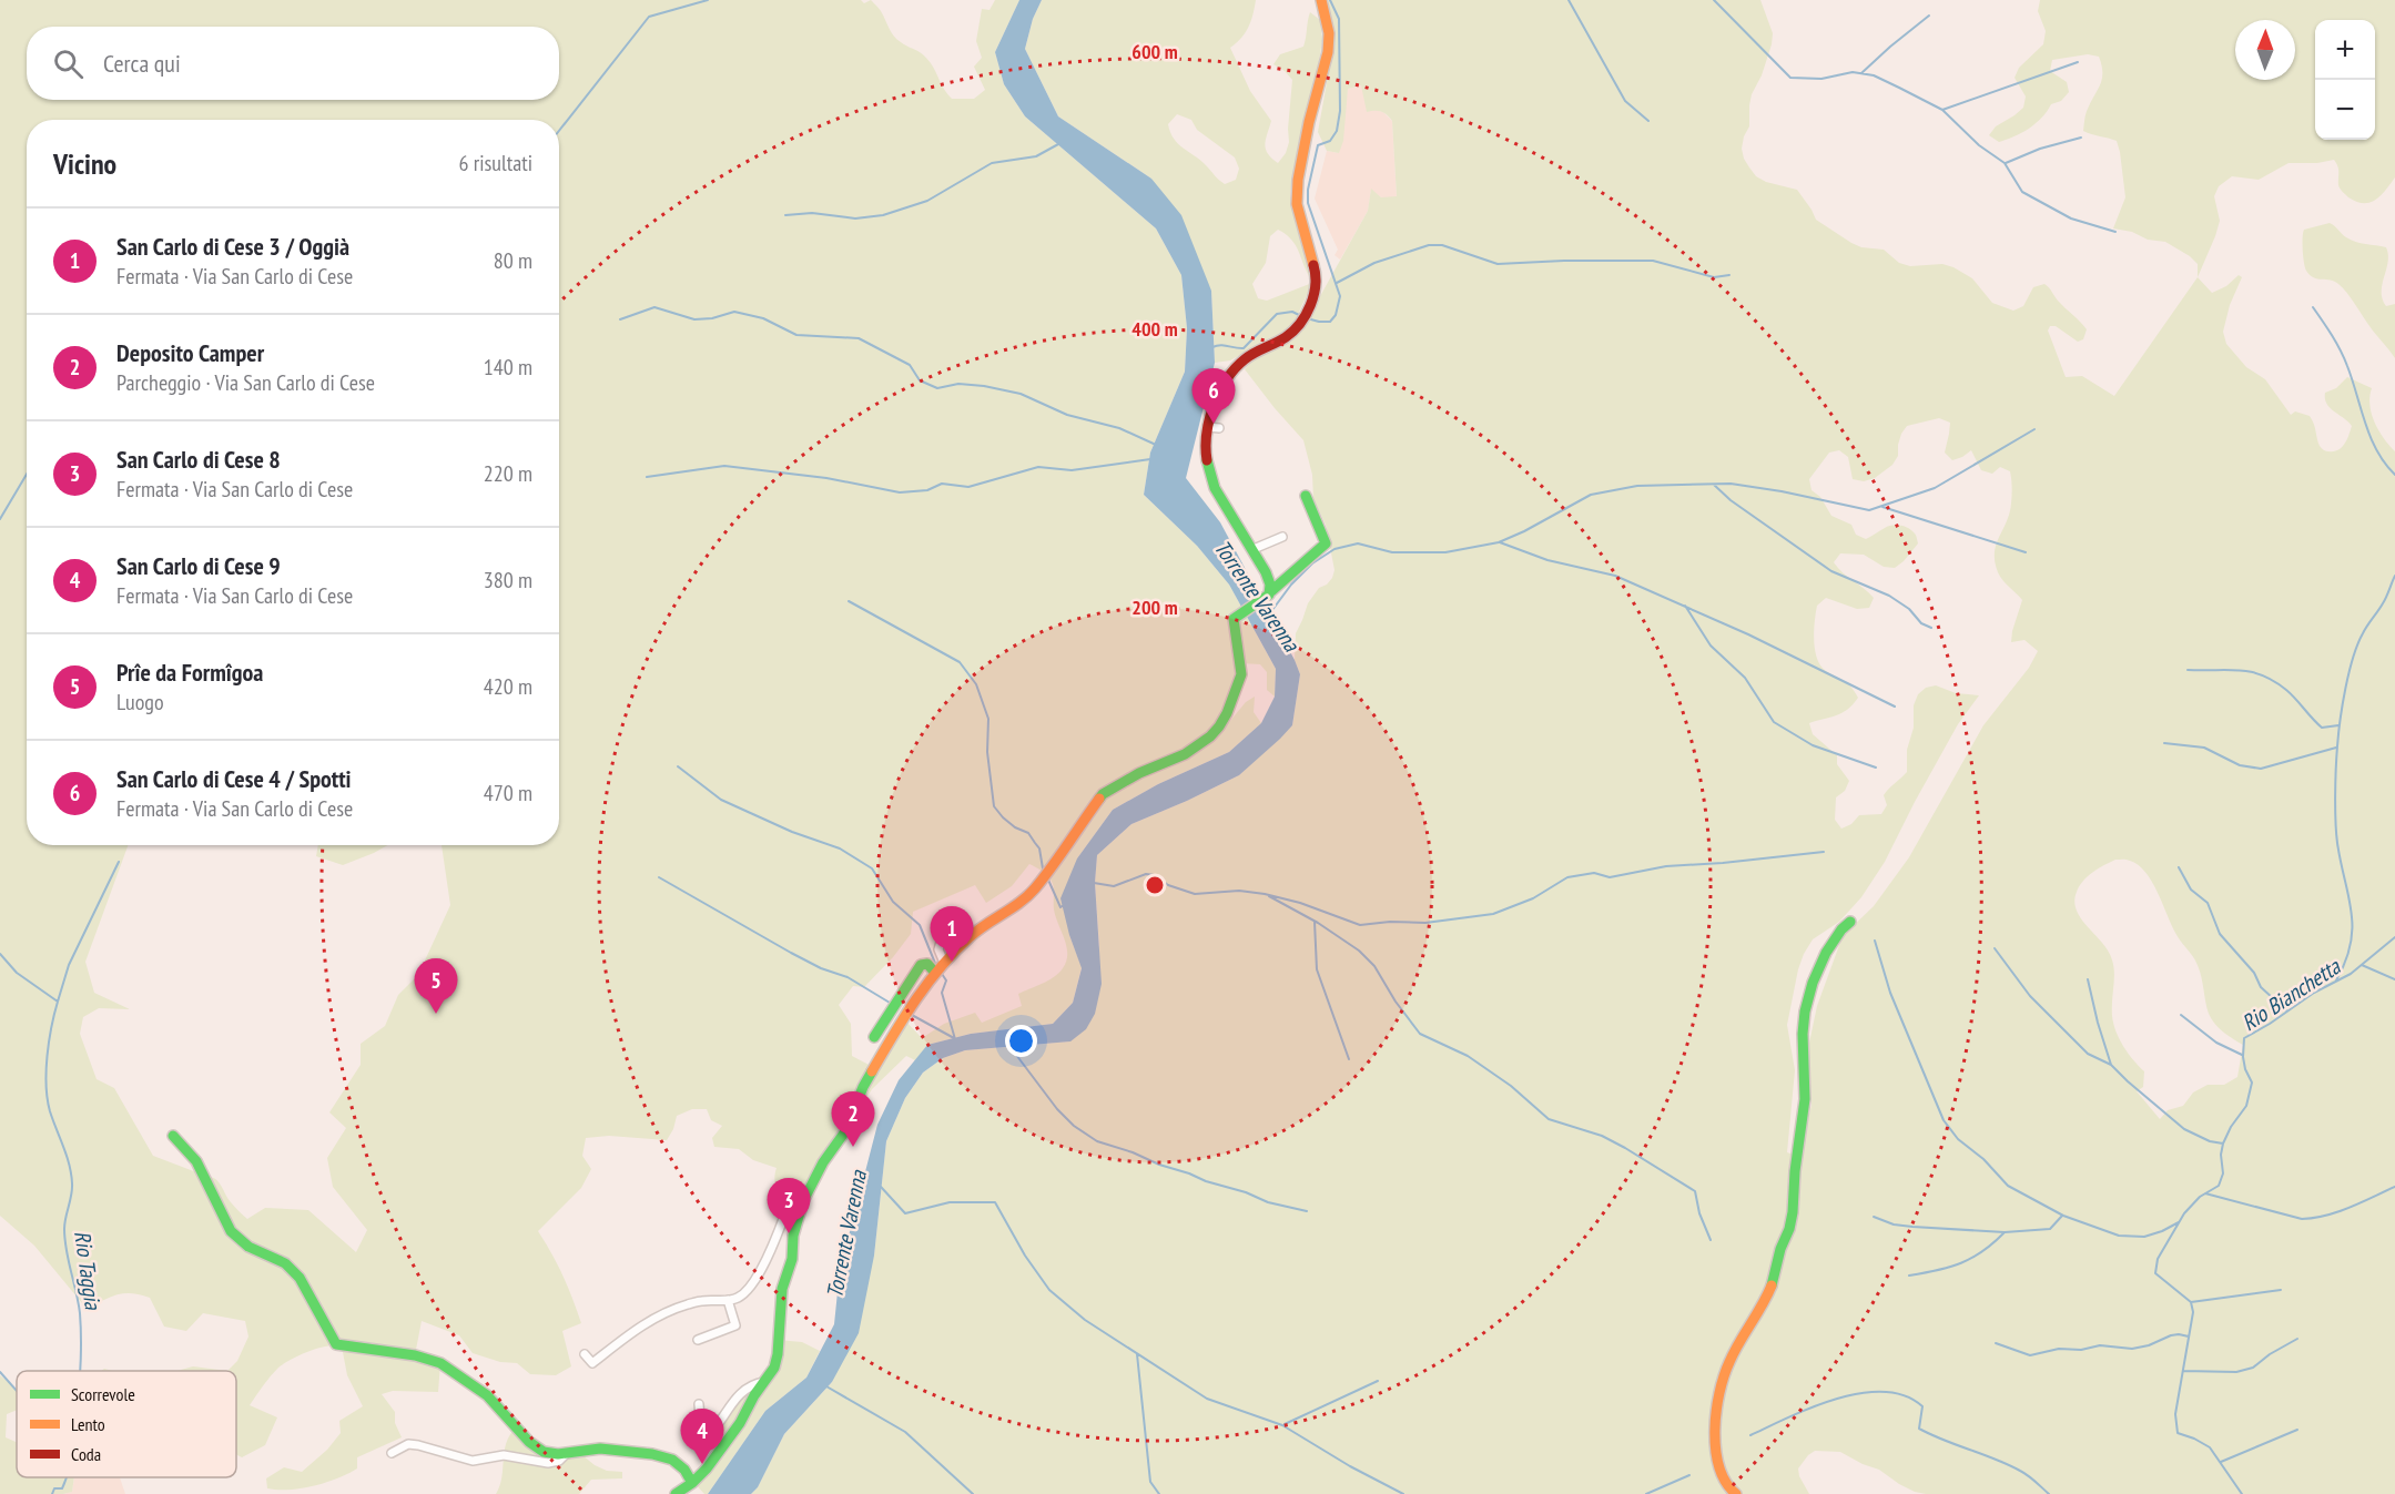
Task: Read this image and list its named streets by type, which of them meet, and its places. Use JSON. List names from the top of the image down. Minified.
{"water":["Torrente Varenna","Rio Bianchetta","Rio Taggia"],"legend":["Scorrevole","Lento","Coda"],"north":"top","page":{"map_buttons":["+","−"],"search":"Cerca qui","heading":["Vicino","6 risultati"],"list":[{"mark":"1","name":"San Carlo di Cese 3 / Oggià","note":"Fermata · Via San Carlo di Cese","value":"80 m"},{"mark":"2","name":"Deposito Camper","note":"Parcheggio · Via San Carlo di Cese","value":"140 m"},{"mark":"3","name":"San Carlo di Cese 8","note":"Fermata · Via San Carlo di Cese","value":"220 m"},{"mark":"4","name":"San Carlo di Cese 9","note":"Fermata · Via San Carlo di Cese","value":"380 m"},{"mark":"5","name":"Prîe da Formîgoa","note":"Luogo","value":"420 m"},{"mark":"6","name":"San Carlo di Cese 4 / Spotti","note":"Fermata · Via San Carlo di Cese","value":"470 m"}],"pins":["6","1","5","2","3","4"]},"rings":["600 m","400 m","200 m"]}
